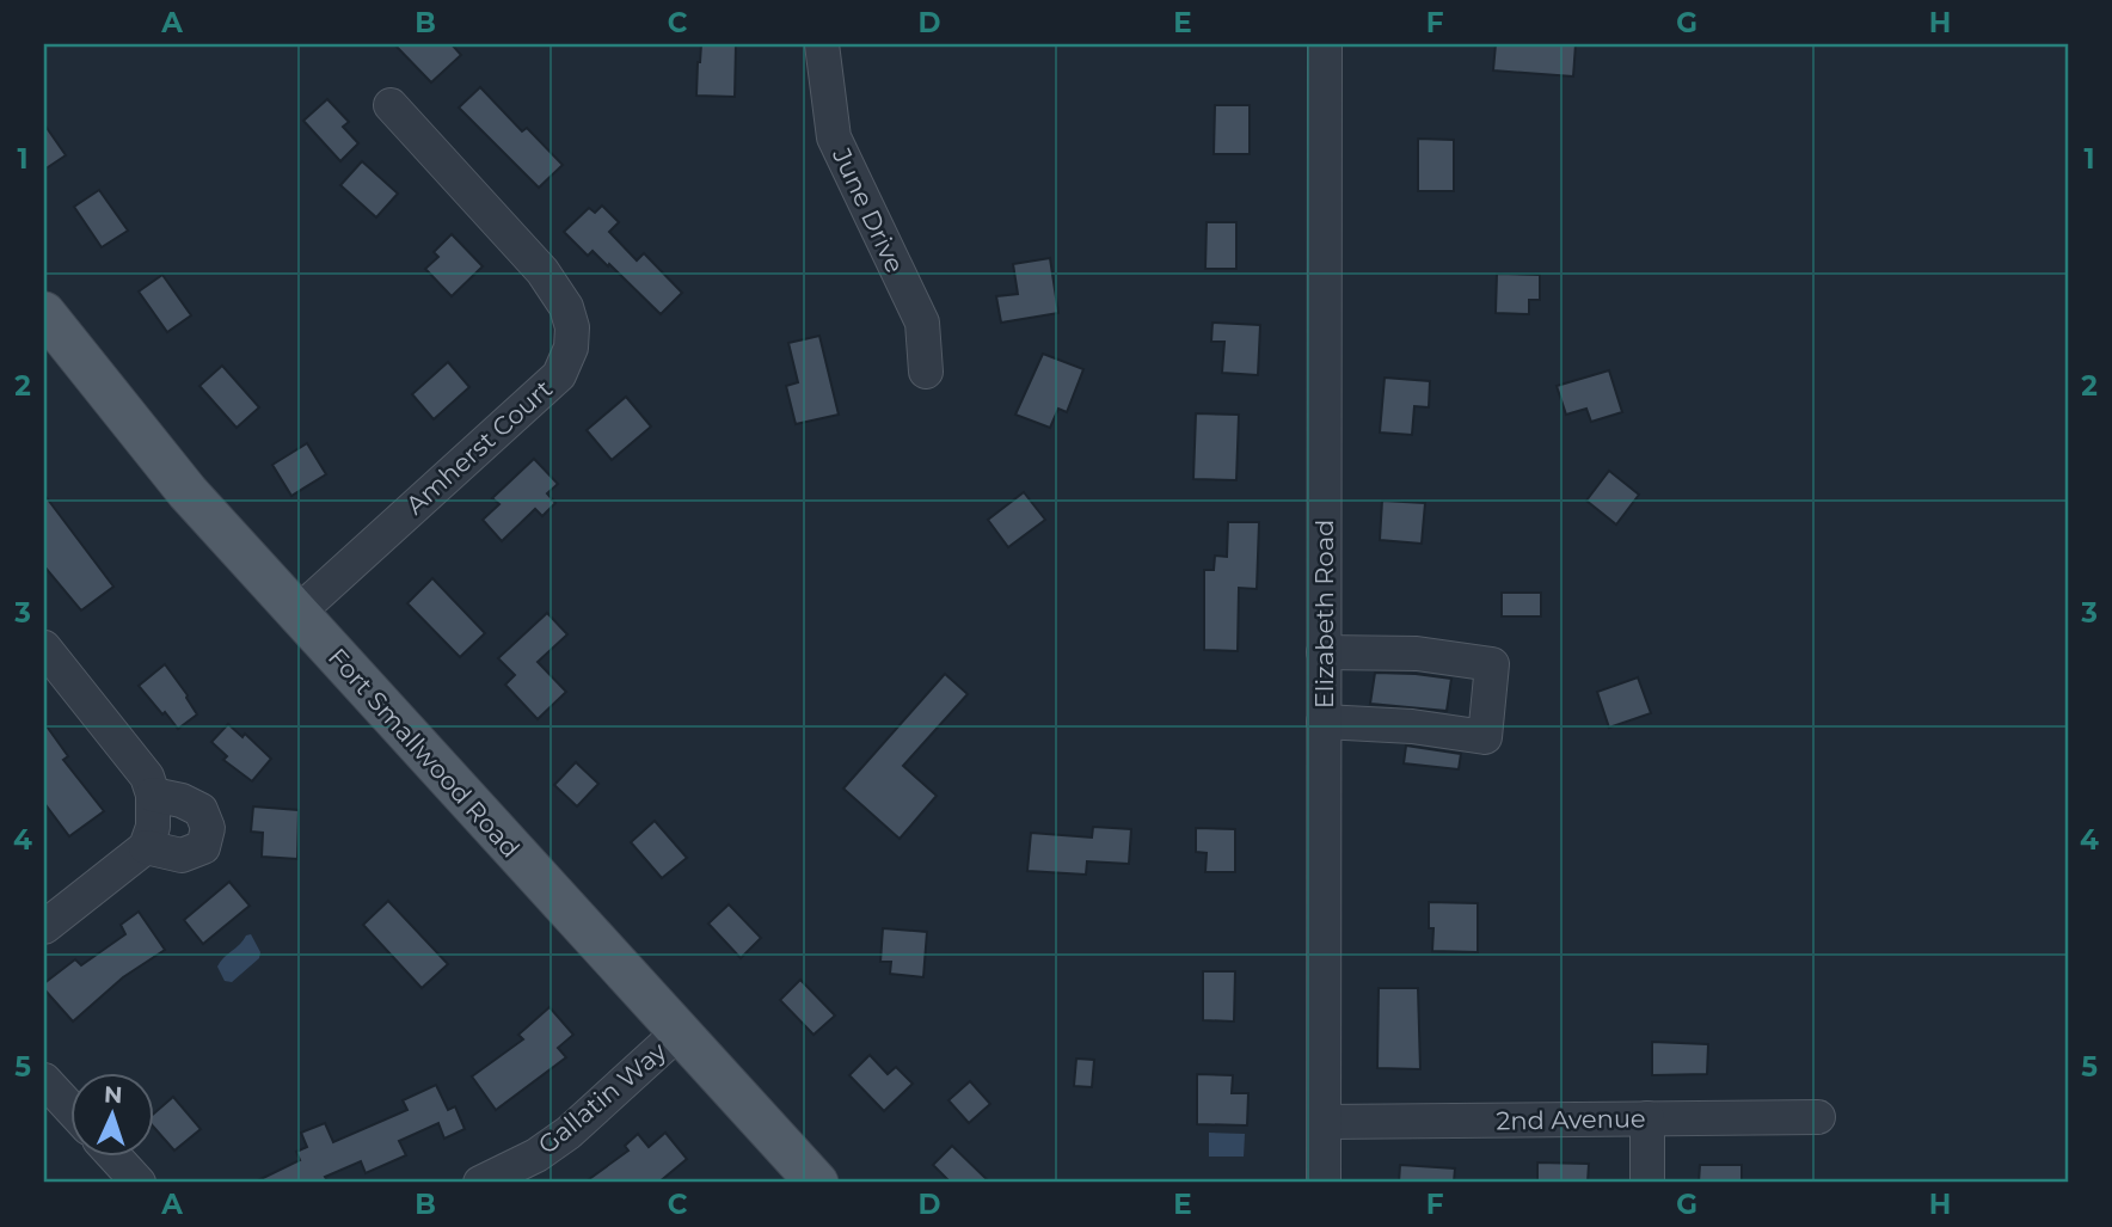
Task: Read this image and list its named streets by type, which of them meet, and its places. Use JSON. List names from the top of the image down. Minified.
{"streets":{"main road":["Fort Smallwood Road"],"street":["June Drive","Amherst Court","Elizabeth Road","Gallatin Way","2nd Avenue"]},"crossings":[["Amherst Court","Fort Smallwood Road"],["Elizabeth Road","2nd Avenue"],["Fort Smallwood Road","Gallatin Way"]],"north":"top","grid":{"columns":["A","B","C","D","E","F","G","H"],"rows":["1","2","3","4","5"]}}
